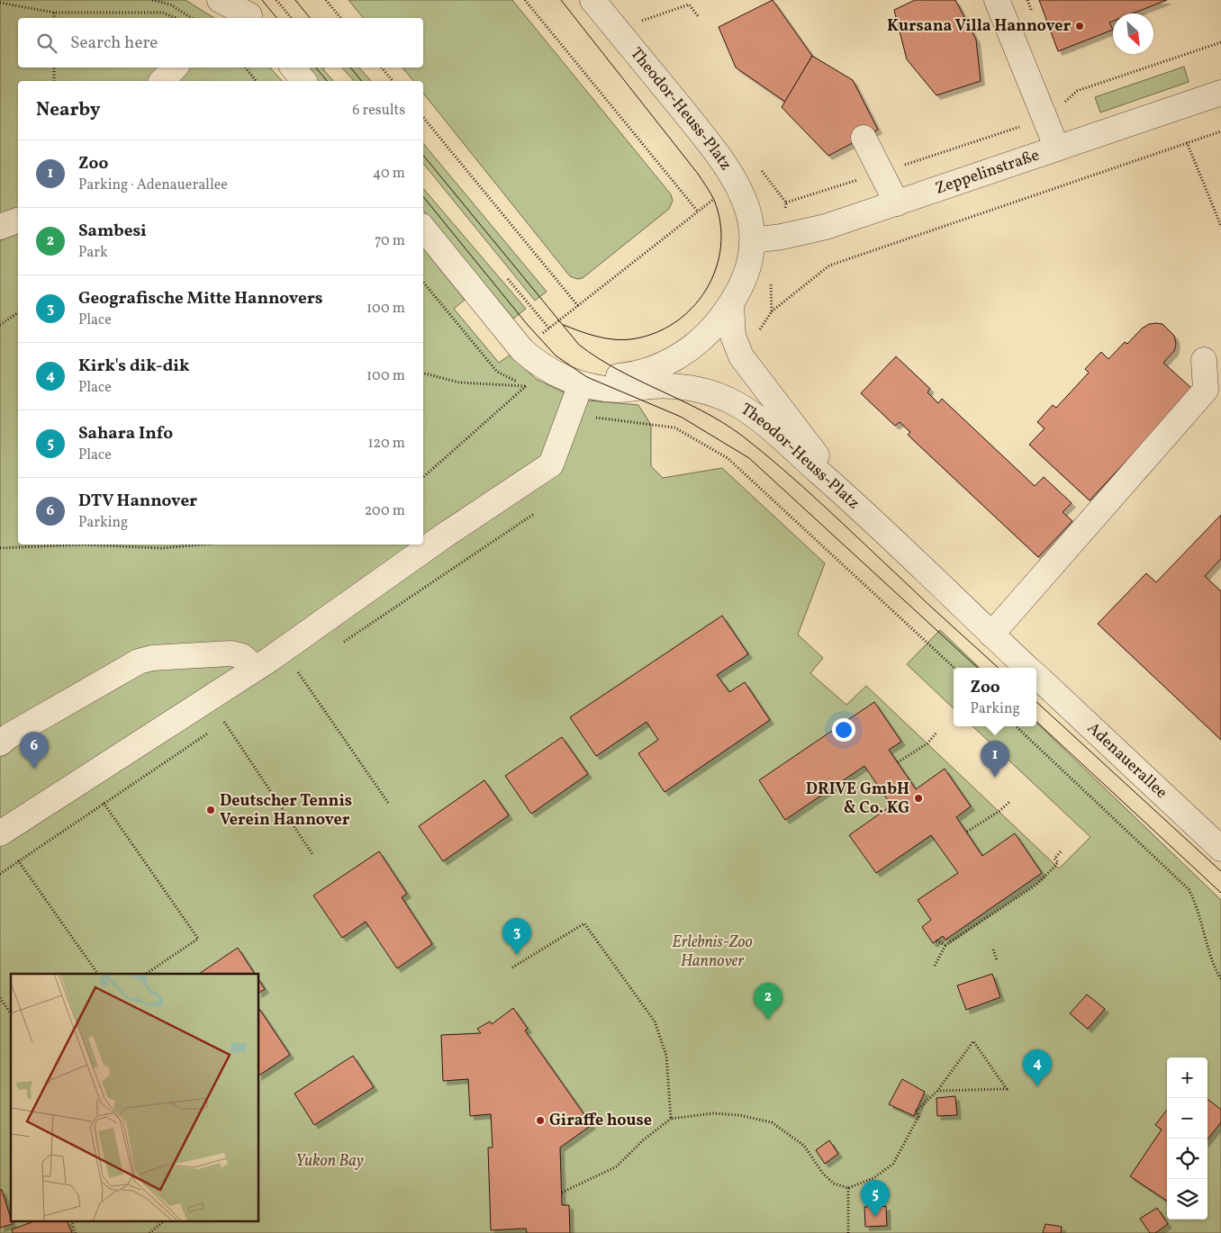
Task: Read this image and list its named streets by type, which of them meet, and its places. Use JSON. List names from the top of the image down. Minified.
{"streets":{"street":["Theodor-Heuss-Platz","Zeppelinstraße","Adenauerallee"]},"crossings":[["Theodor-Heuss-Platz","Zeppelinstraße"]],"parks":["Erlebnis-Zoo Hannover","Yukon Bay"],"places":["Kursana Villa Hannover","DRIVE GmbH & Co. KG","Deutscher Tennis Verein Hannover","Giraffe house"],"north":"bottom right","page":{"search":"Search here","heading":["Nearby","6 results"],"list":[{"mark":"1","name":"Zoo","note":"Parking · Adenauerallee","value":"40 m"},{"mark":"2","name":"Sambesi","note":"Park","value":"70 m"},{"mark":"3","name":"Geografische Mitte Hannovers","note":"Place","value":"100 m"},{"mark":"4","name":"Kirk's dik-dik","note":"Place","value":"100 m"},{"mark":"5","name":"Sahara Info","note":"Place","value":"120 m"},{"mark":"6","name":"DTV Hannover","note":"Parking","value":"200 m"}],"popup":["Zoo","Parking"],"pins":["6","1","3","2","4","5"],"map_buttons":["+","−"]}}
